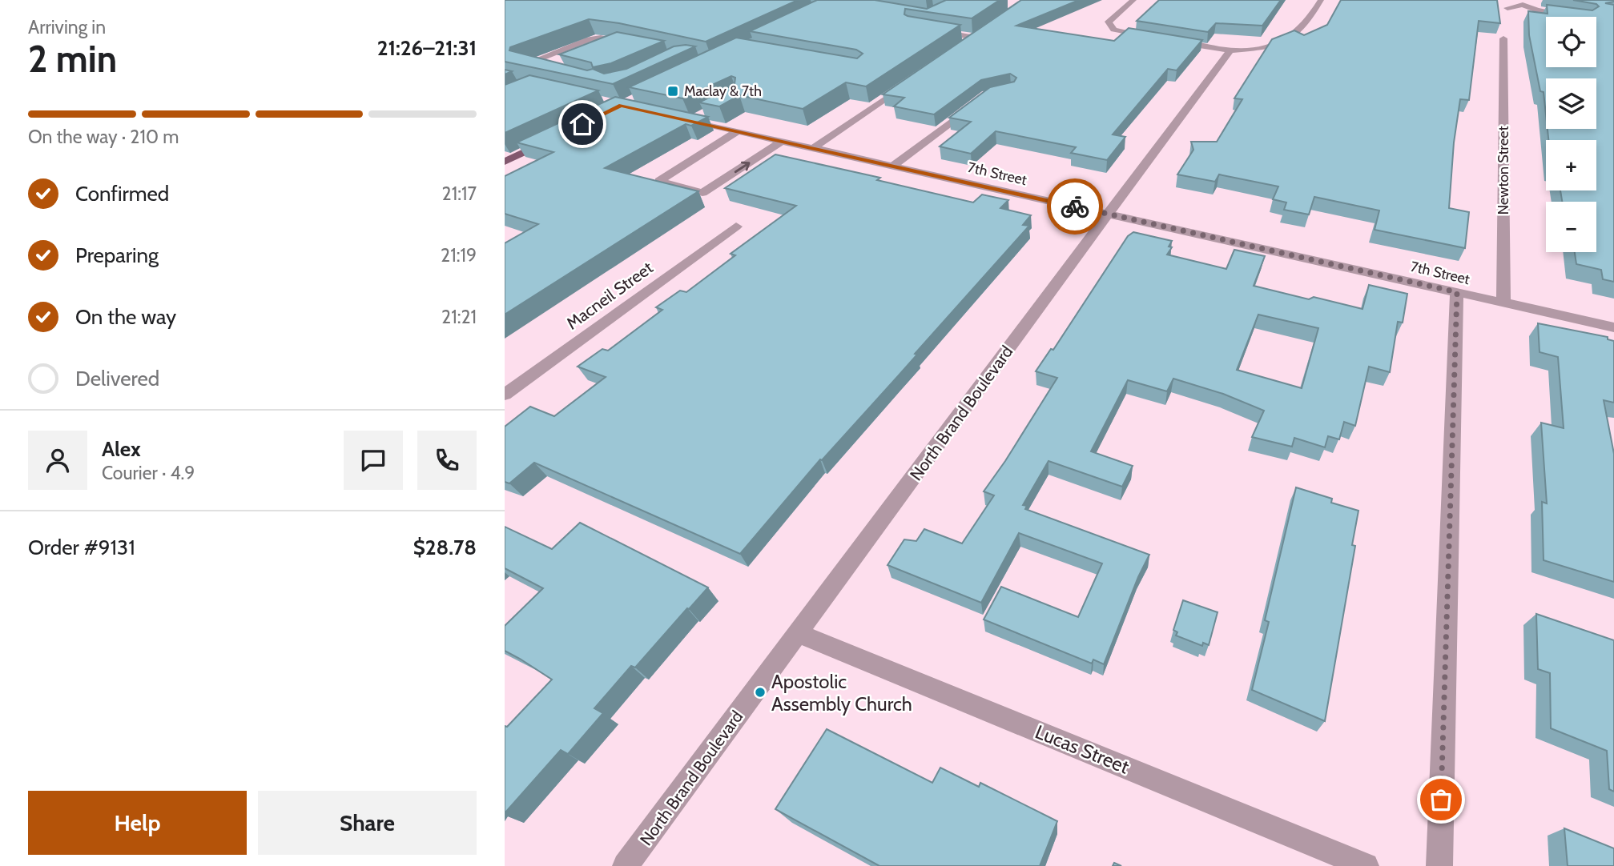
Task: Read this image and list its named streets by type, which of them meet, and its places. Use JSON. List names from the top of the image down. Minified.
{"streets":{"street":["Newton Street","7th Street","Macneil Street","North Brand Boulevard","Lucas Street"]},"crossings":[["Newton Street","7th Street"],["7th Street","North Brand Boulevard"],["North Brand Boulevard","Lucas Street"]],"places":{"transit":["Maclay & 7th"],"other":["Apostolic Assembly Church"]},"page":{"heading":["2 min","Arriving in","21:26–21:31"],"panel":["Alex","Courier · 4.9","Order #9131","$28.78"],"map_buttons":["+","−"],"bar":"On the way · 210 m","list":[["Confirmed","21:17"],["Preparing","21:19"],["On the way","21:21"],"Delivered"],"buttons":["Help","Share"]}}
